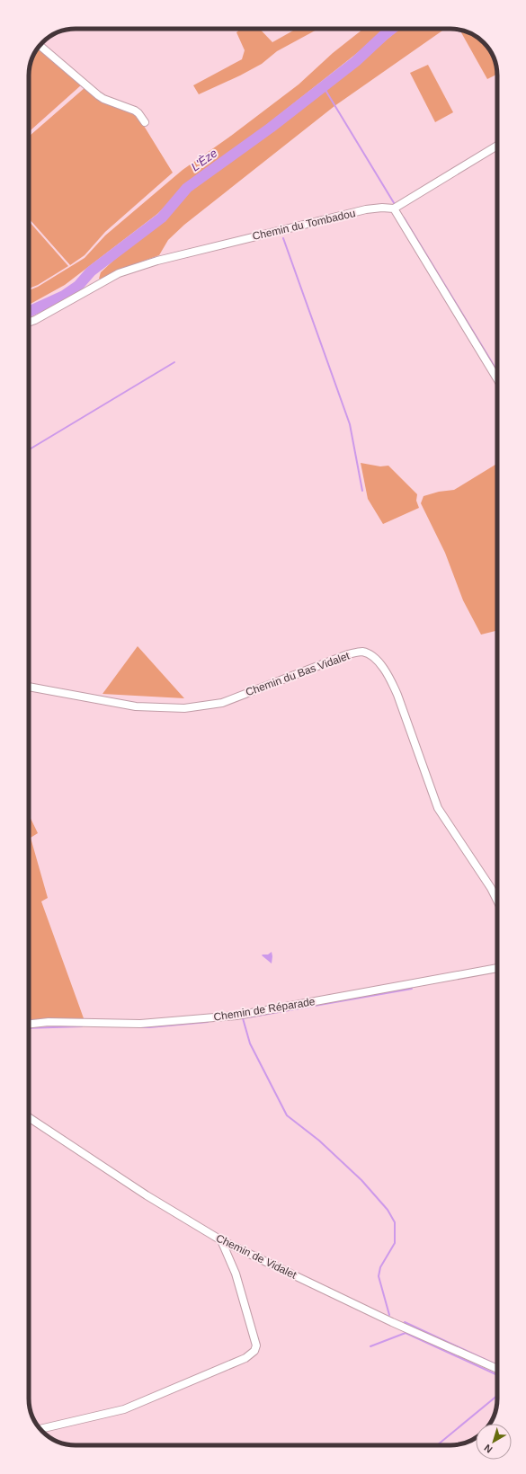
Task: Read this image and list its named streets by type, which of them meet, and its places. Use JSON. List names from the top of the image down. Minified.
{"streets":{"street":["Chemin du Tombadou","Chemin du Bas Vidalet","Chemin de Réparade","Chemin de Vidalet"]},"water":["L'Èze"],"north":"bottom left"}
